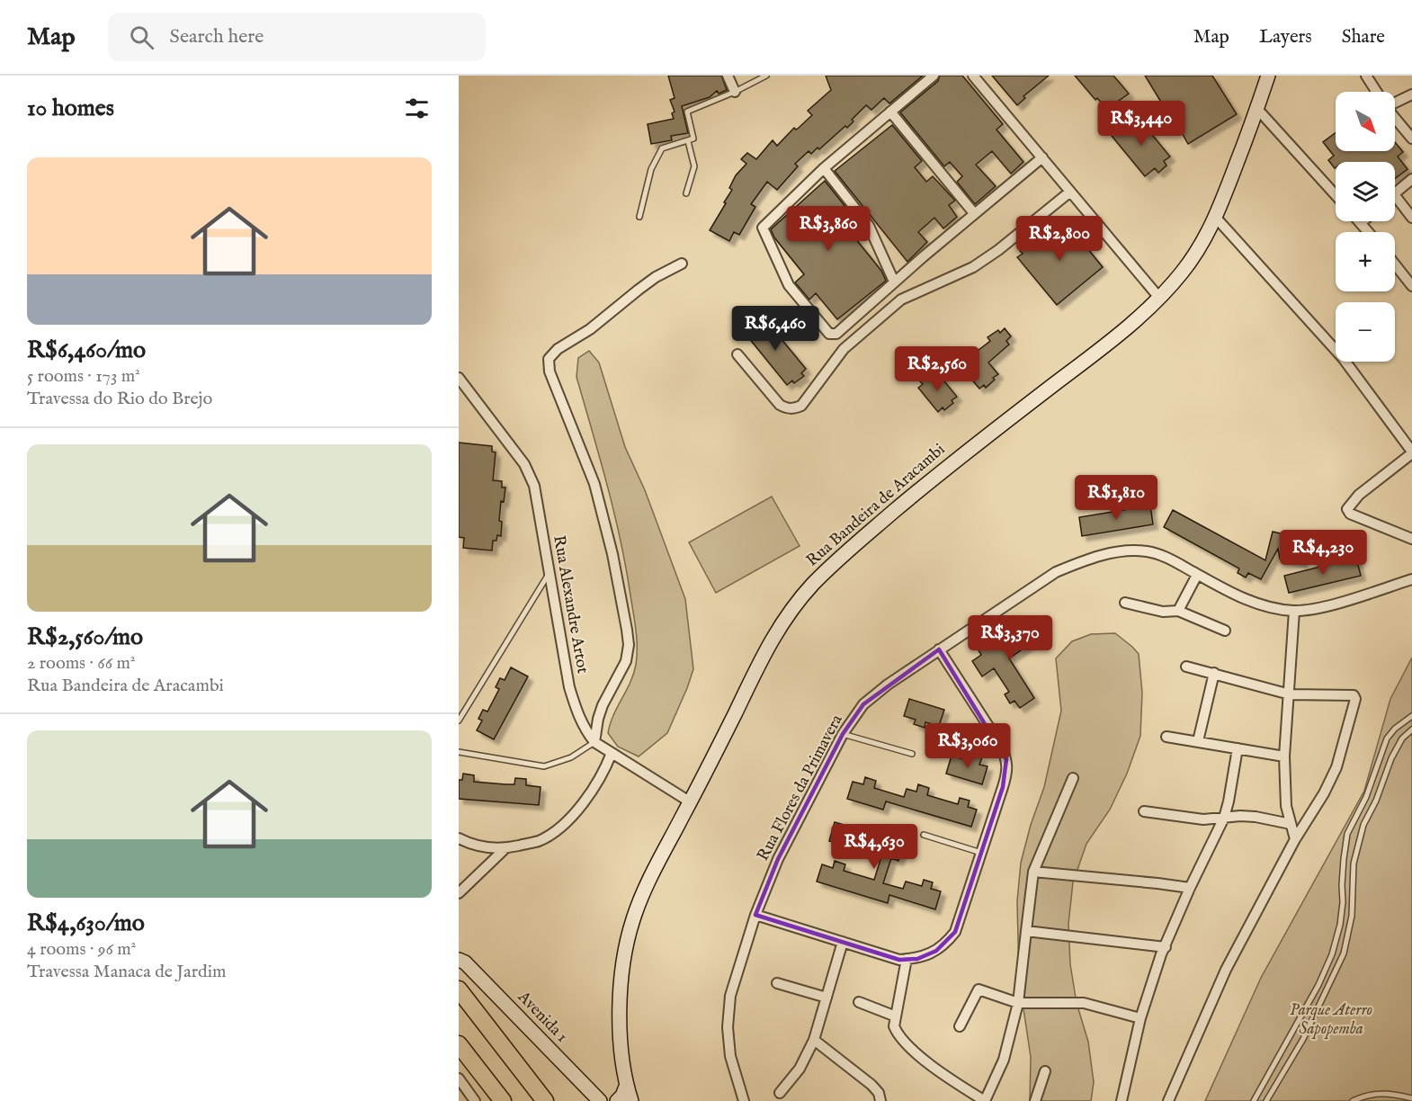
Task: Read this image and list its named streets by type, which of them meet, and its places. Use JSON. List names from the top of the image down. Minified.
{"streets":{"main road":["Rua Bandeira de Aracambi","Avenida 1"],"street":["Rua Alexandre Artot","Rua Flores da Primavera"]},"crossings":[["Rua Bandeira de Aracambi","Rua Alexandre Artot"]],"parks":["Parque Aterro Sapopemba"],"north":"bottom right","page":{"header":"Map","search":"Search here","nav":["Map","Layers","Share"],"heading":"10 homes","map_buttons":["+","−"],"price":["R$3,440","R$3,860","R$2,800","R$6,460","R$2,560","R$1,810","R$4,230","R$3,370","R$3,060","R$4,630"],"list":[{"name":"R$6,460/mo","note":"5 rooms · 173 m² · Travessa do Rio do Brejo"},{"name":"R$2,560/mo","note":"2 rooms · 66 m² · Rua Bandeira de Aracambi"},{"name":"R$4,630/mo","note":"4 rooms · 96 m² · Travessa Manaca de Jardim"}]}}
